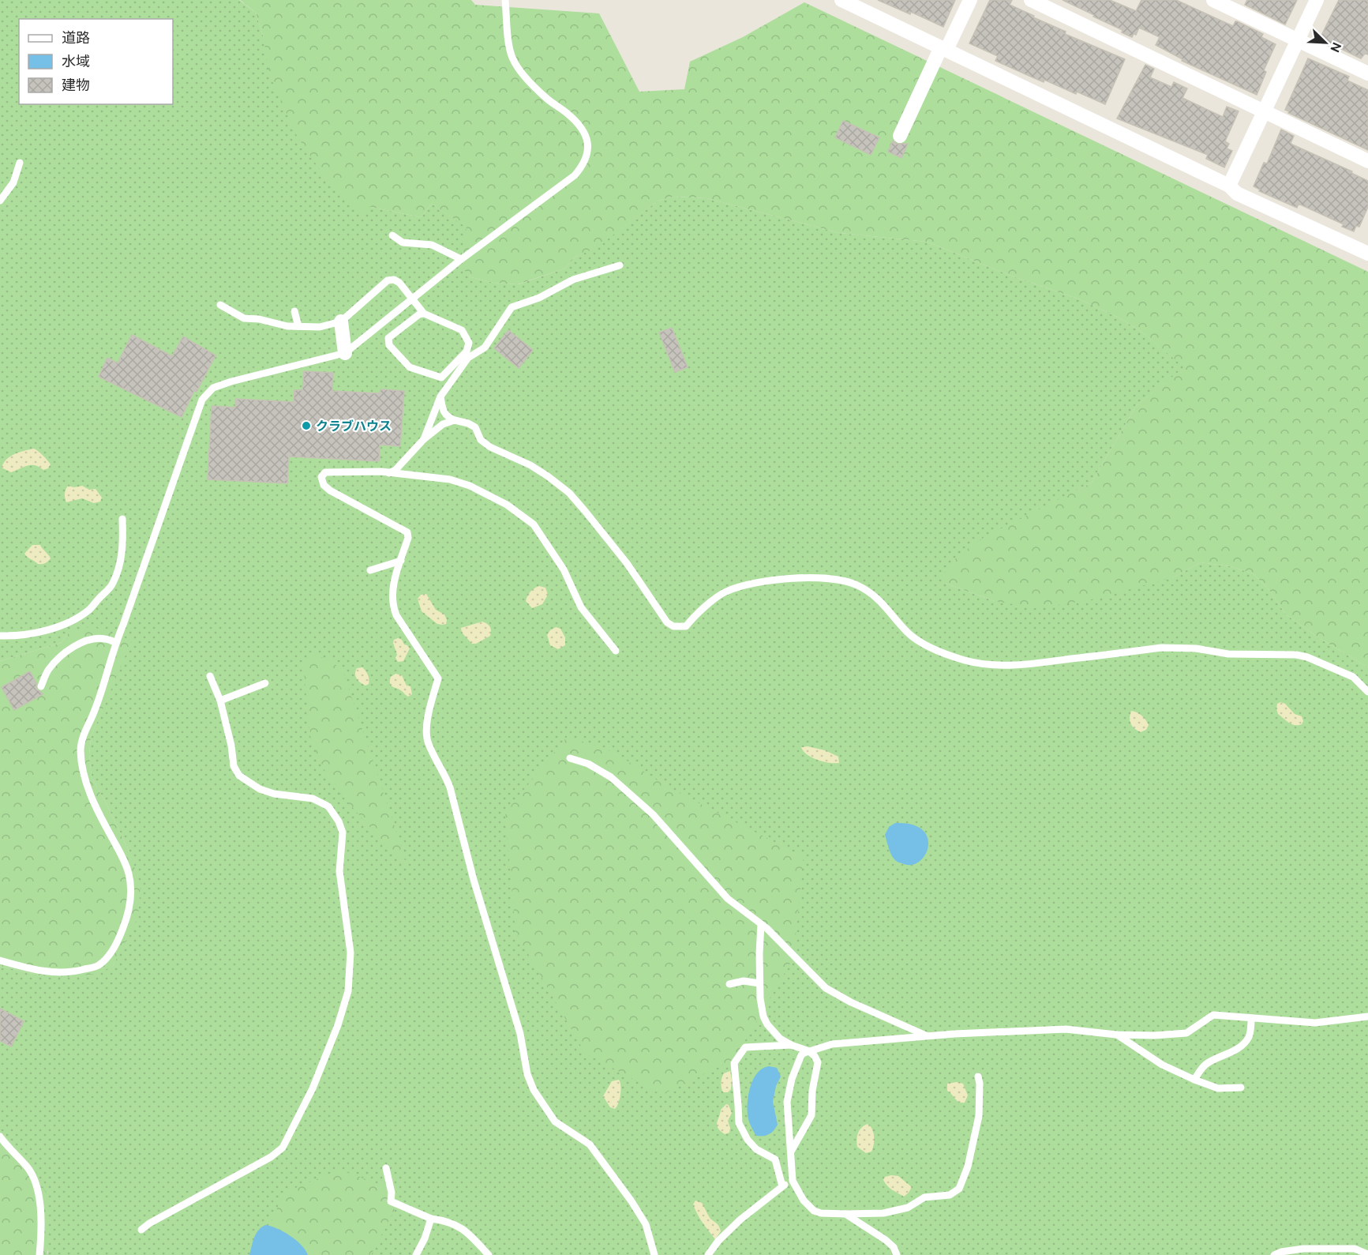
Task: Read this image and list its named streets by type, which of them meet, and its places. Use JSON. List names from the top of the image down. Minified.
{"places":["クラブハウス"],"legend":["道路","水域","建物"],"north":"bottom right"}
